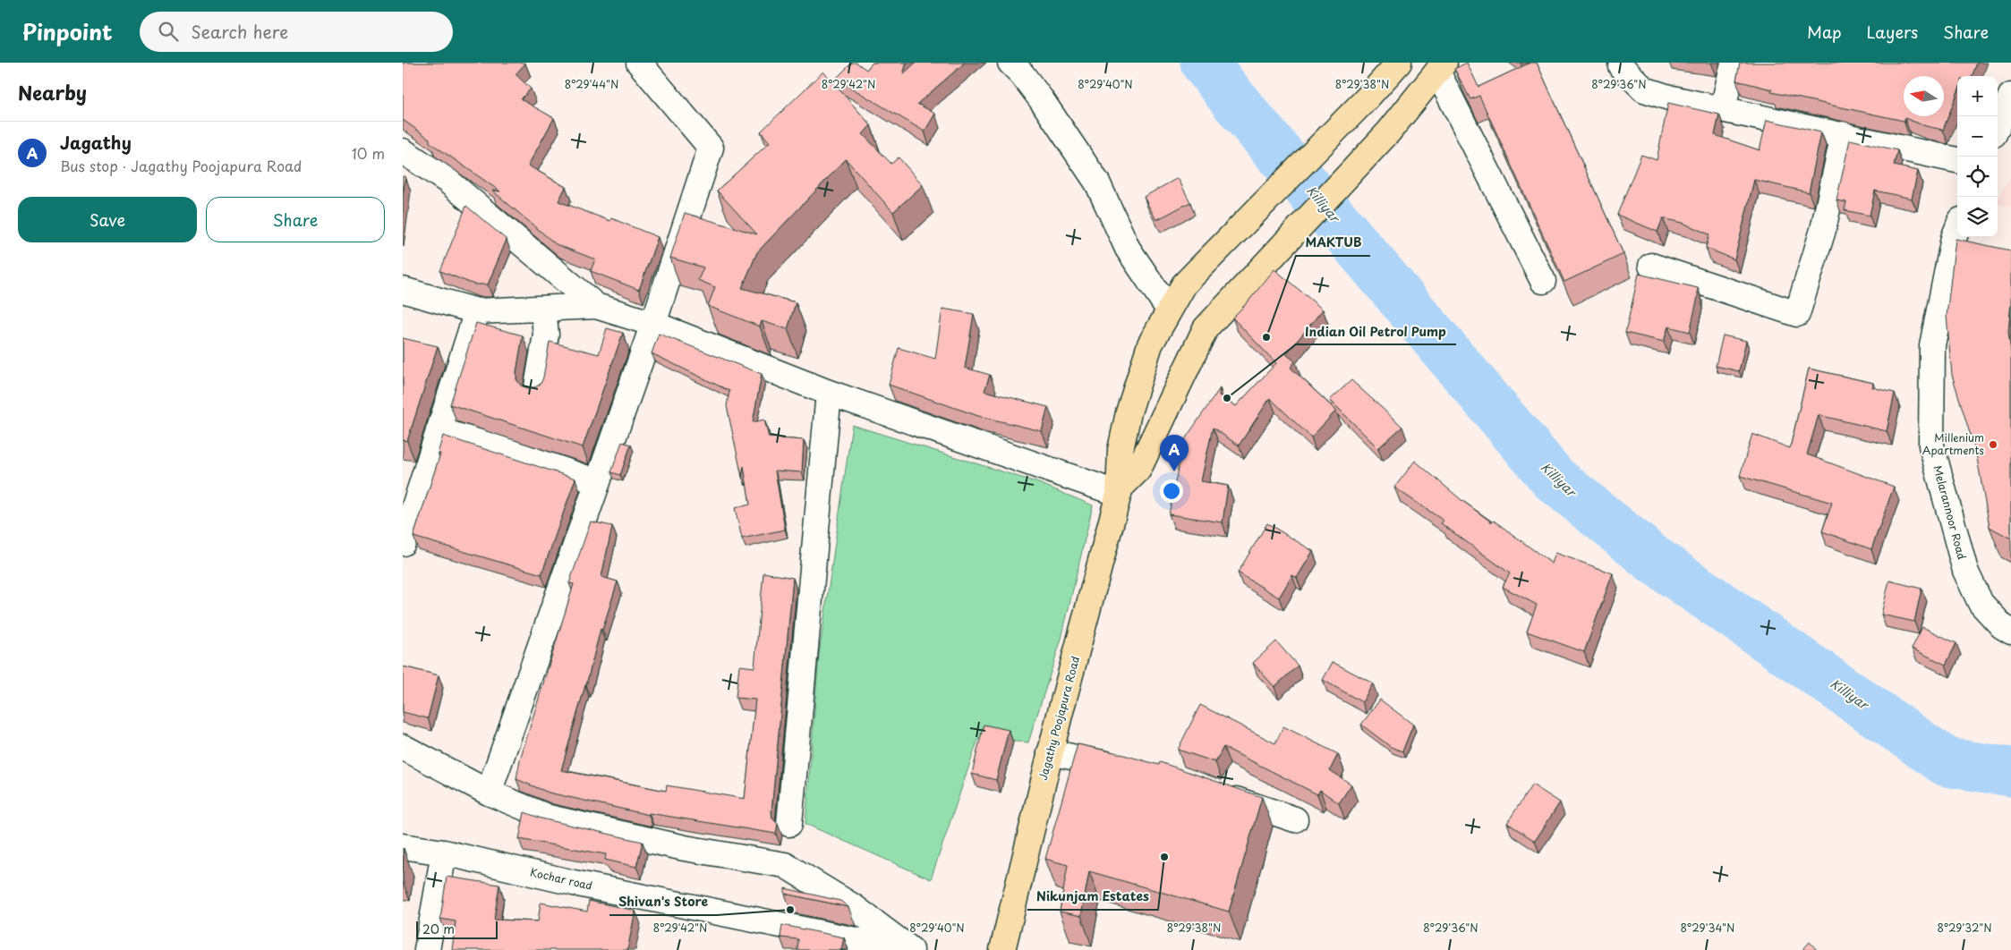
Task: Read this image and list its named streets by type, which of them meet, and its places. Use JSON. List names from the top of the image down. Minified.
{"streets":{"main road":["Jagathy Poojapura Road"],"street":["Melarannoor Road","Kochar road"]},"water":["Killiyar"],"places":["MAKTUB","Indian Oil Petrol Pump","Millenium Apartments","Nikunjam Estates","Shivan's Store"],"scale_bar":"20 m","north":"left","page":{"header":"Pinpoint","search":"Search here","nav":["Map","Layers","Share"],"heading":"Nearby","map_buttons":["+","−"],"list":[{"mark":"A","name":"Jagathy","note":"Bus stop · Jagathy Poojapura Road","value":"10 m"}],"buttons":["Save","Share"],"pins":"A","scale":"20 m"},"coordinates":["8°29'44\"N","8°29'42\"N","8°29'40\"N","8°29'38\"N","8°29'36\"N","8°29'34\"N","8°29'32\"N"]}
